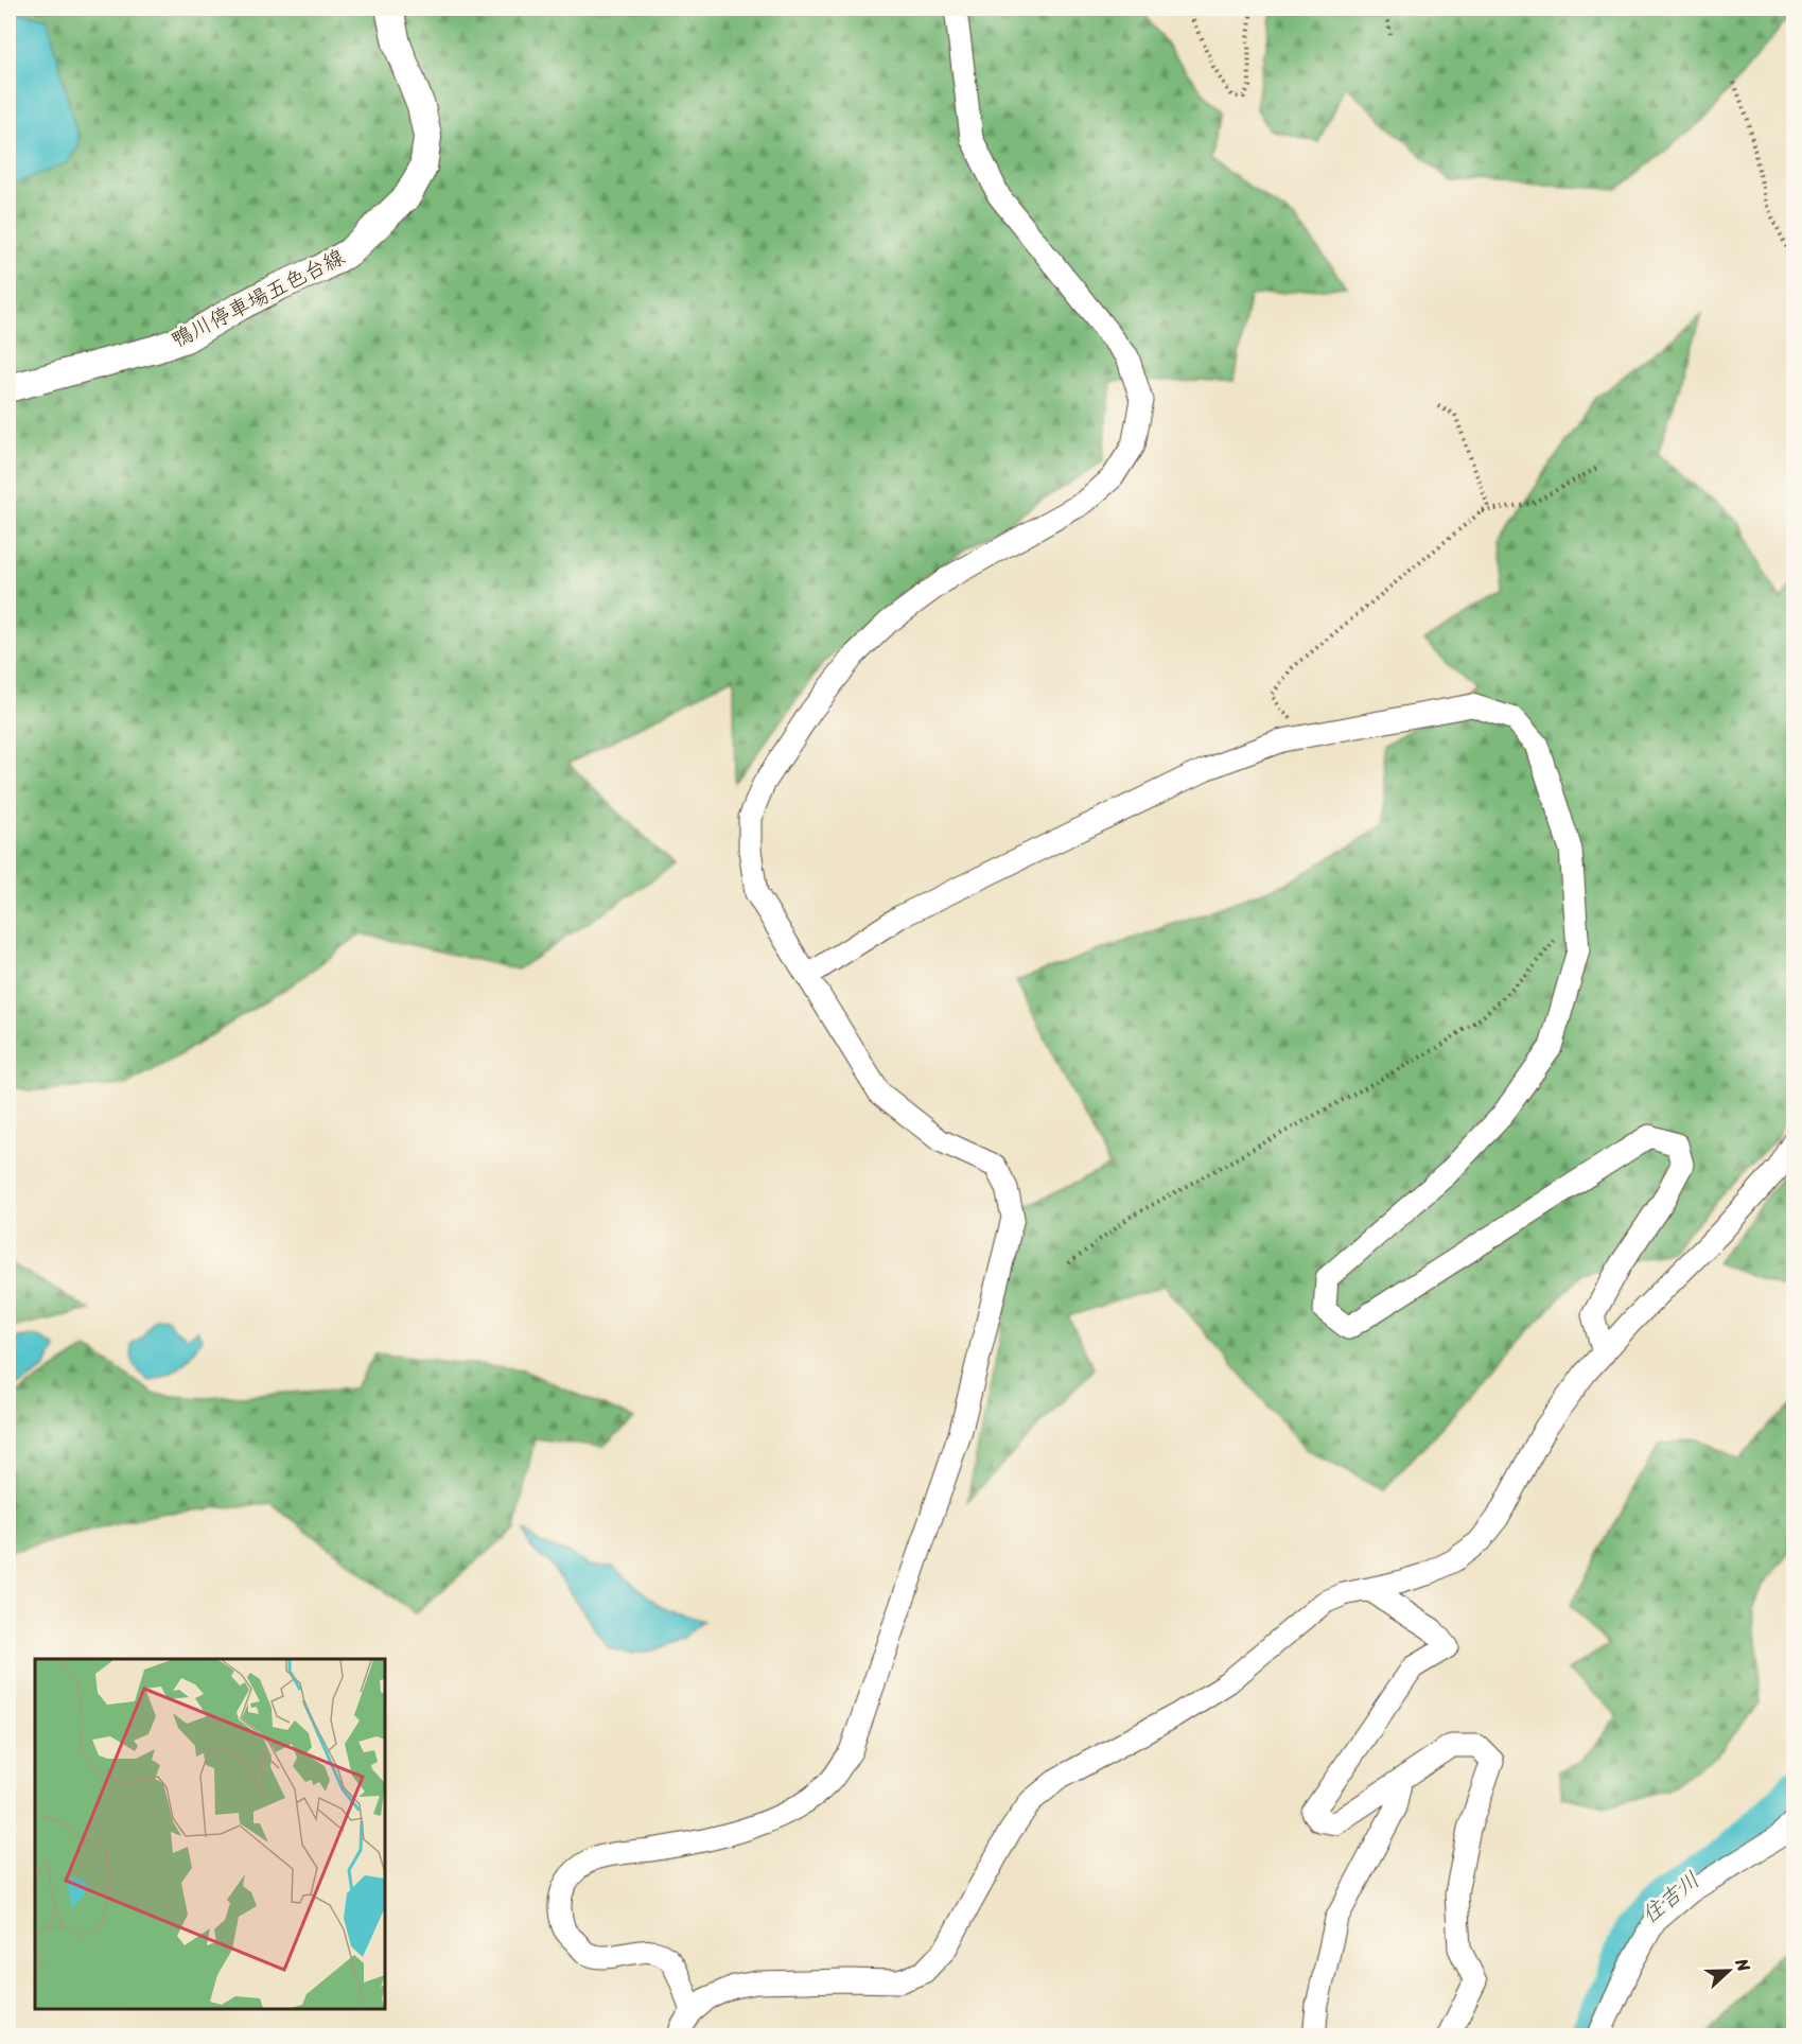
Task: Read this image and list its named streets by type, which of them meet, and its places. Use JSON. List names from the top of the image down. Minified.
{"streets":{"main road":["鴨川停車場五色台線"]},"water":["住吉川"],"north":"right"}
